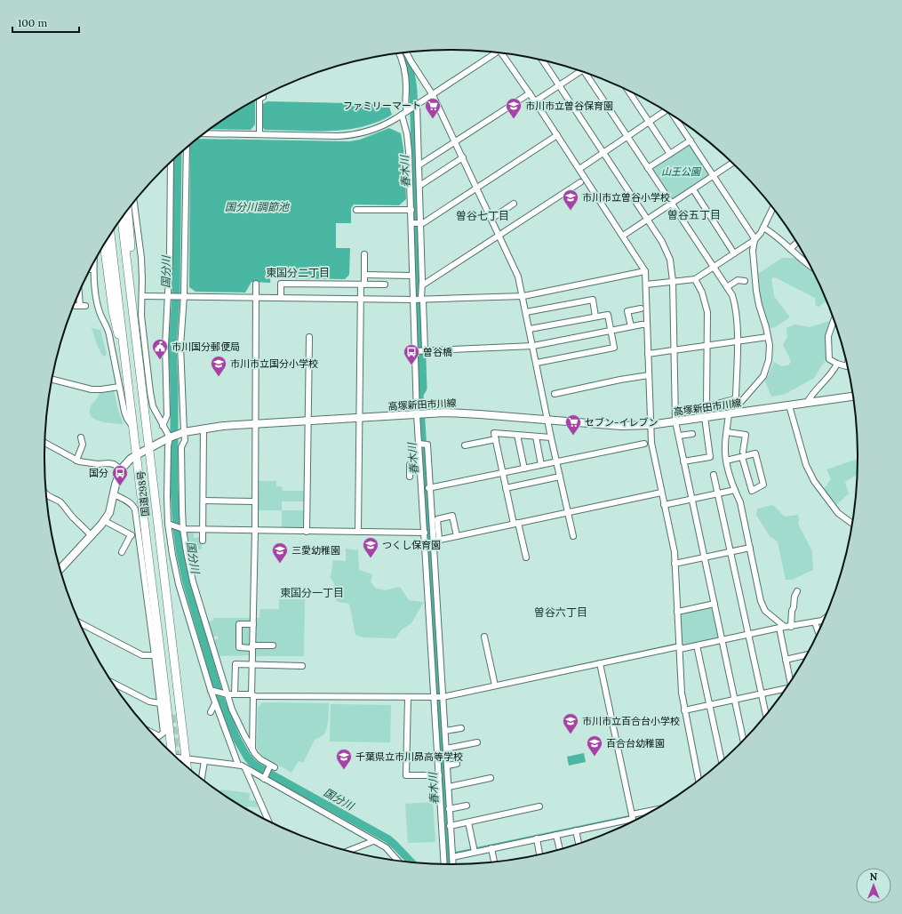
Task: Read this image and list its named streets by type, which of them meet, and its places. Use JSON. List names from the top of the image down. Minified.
{"streets":{"highway":["国道298号"],"main road":["高塚新田市川線"]},"crossings":[["高塚新田市川線","国道298号"]],"districts":["曽谷五丁目","曽谷七丁目","東国分二丁目","東国分一丁目","曽谷六丁目"],"water":["春木川","国分川調節池","国分川"],"parks":["山王公園"],"places":{"supermarket":["ファミリーマート","セブン-イレブン"],"school or university":["市川市立曽谷保育園","市川市立曽谷小学校","市川市立国分小学校","つくし保育園","三愛幼稚園","市川市立百合台小学校","百合台幼稚園","千葉県立市川昴高等学校"],"public building":["市川国分郵便局"],"bus stop":["曽谷橋","国分"]},"scale_bar":"100 m","north":"top"}
